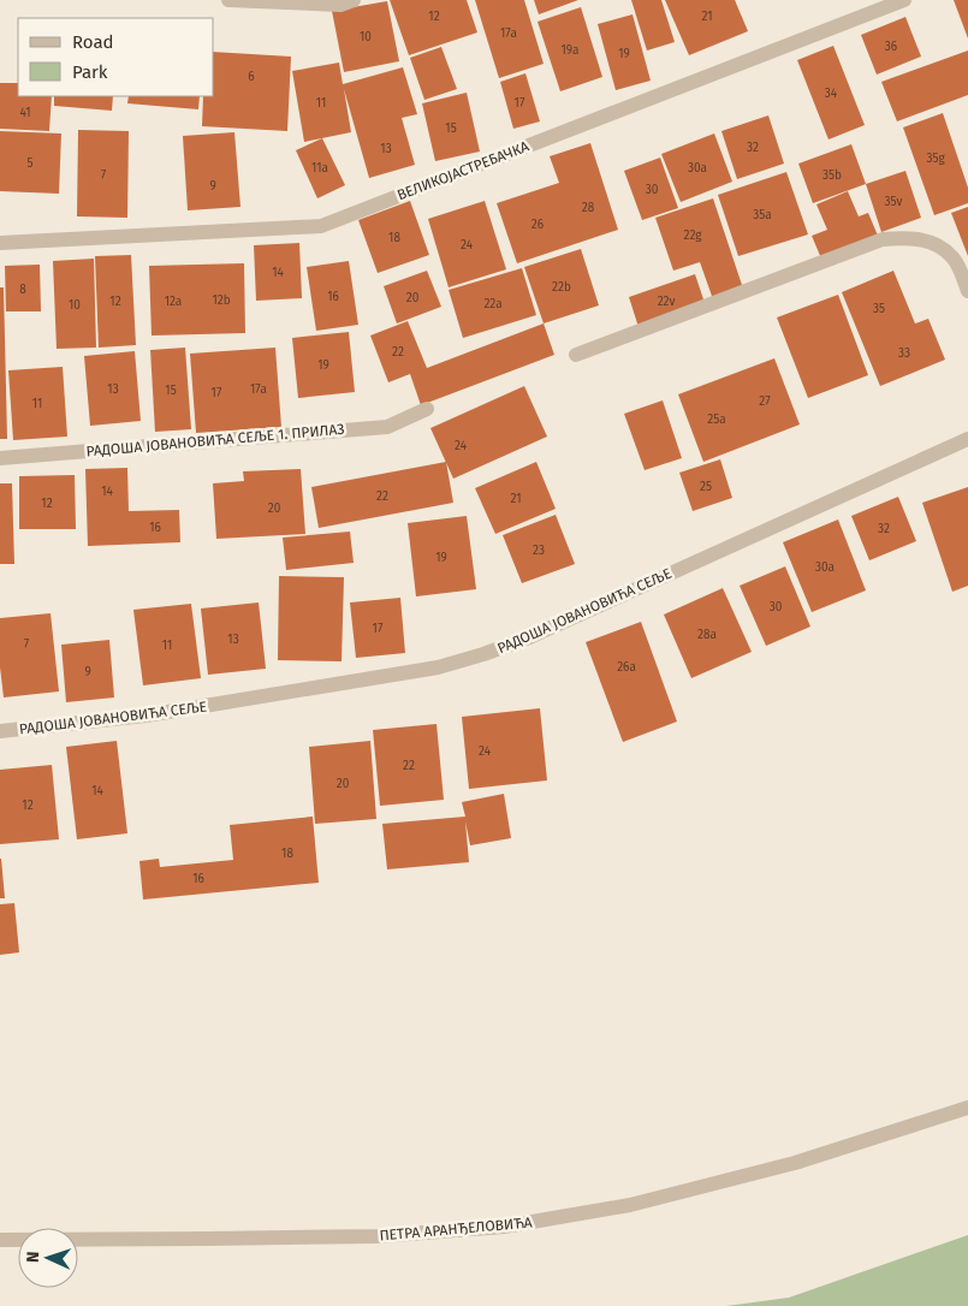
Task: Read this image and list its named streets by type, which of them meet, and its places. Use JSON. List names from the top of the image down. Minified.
{"streets":{"street":["ВЕЛИКОЈАСТРЕБАЧКА","РАДОША ЈОВАНОВИЋА СЕЉЕ 1. ПРИЛАЗ","РАДОША ЈОВАНОВИЋА СЕЉЕ","ПЕТРА АРАНЂЕЛОВИЋА"]},"house_numbers":["12","21","17a","10","36","19a","19","6","34","11","17","41","15","32","13","35g","5","11a","30a","7","35b","9","30","35v","28","35a","26","22g","18","24","14","22b","8","16","20","12b","12","12a","22v","22a","10","35","22","33","19","13","17a","15","17","27","11","25a","24","25","14","22","21","12","20","16","32","23","19","30a","30","17","28a","13","7","11","26a","9","24","22","20","14","12","18","16"],"legend":["Road","Park"],"north":"left"}
